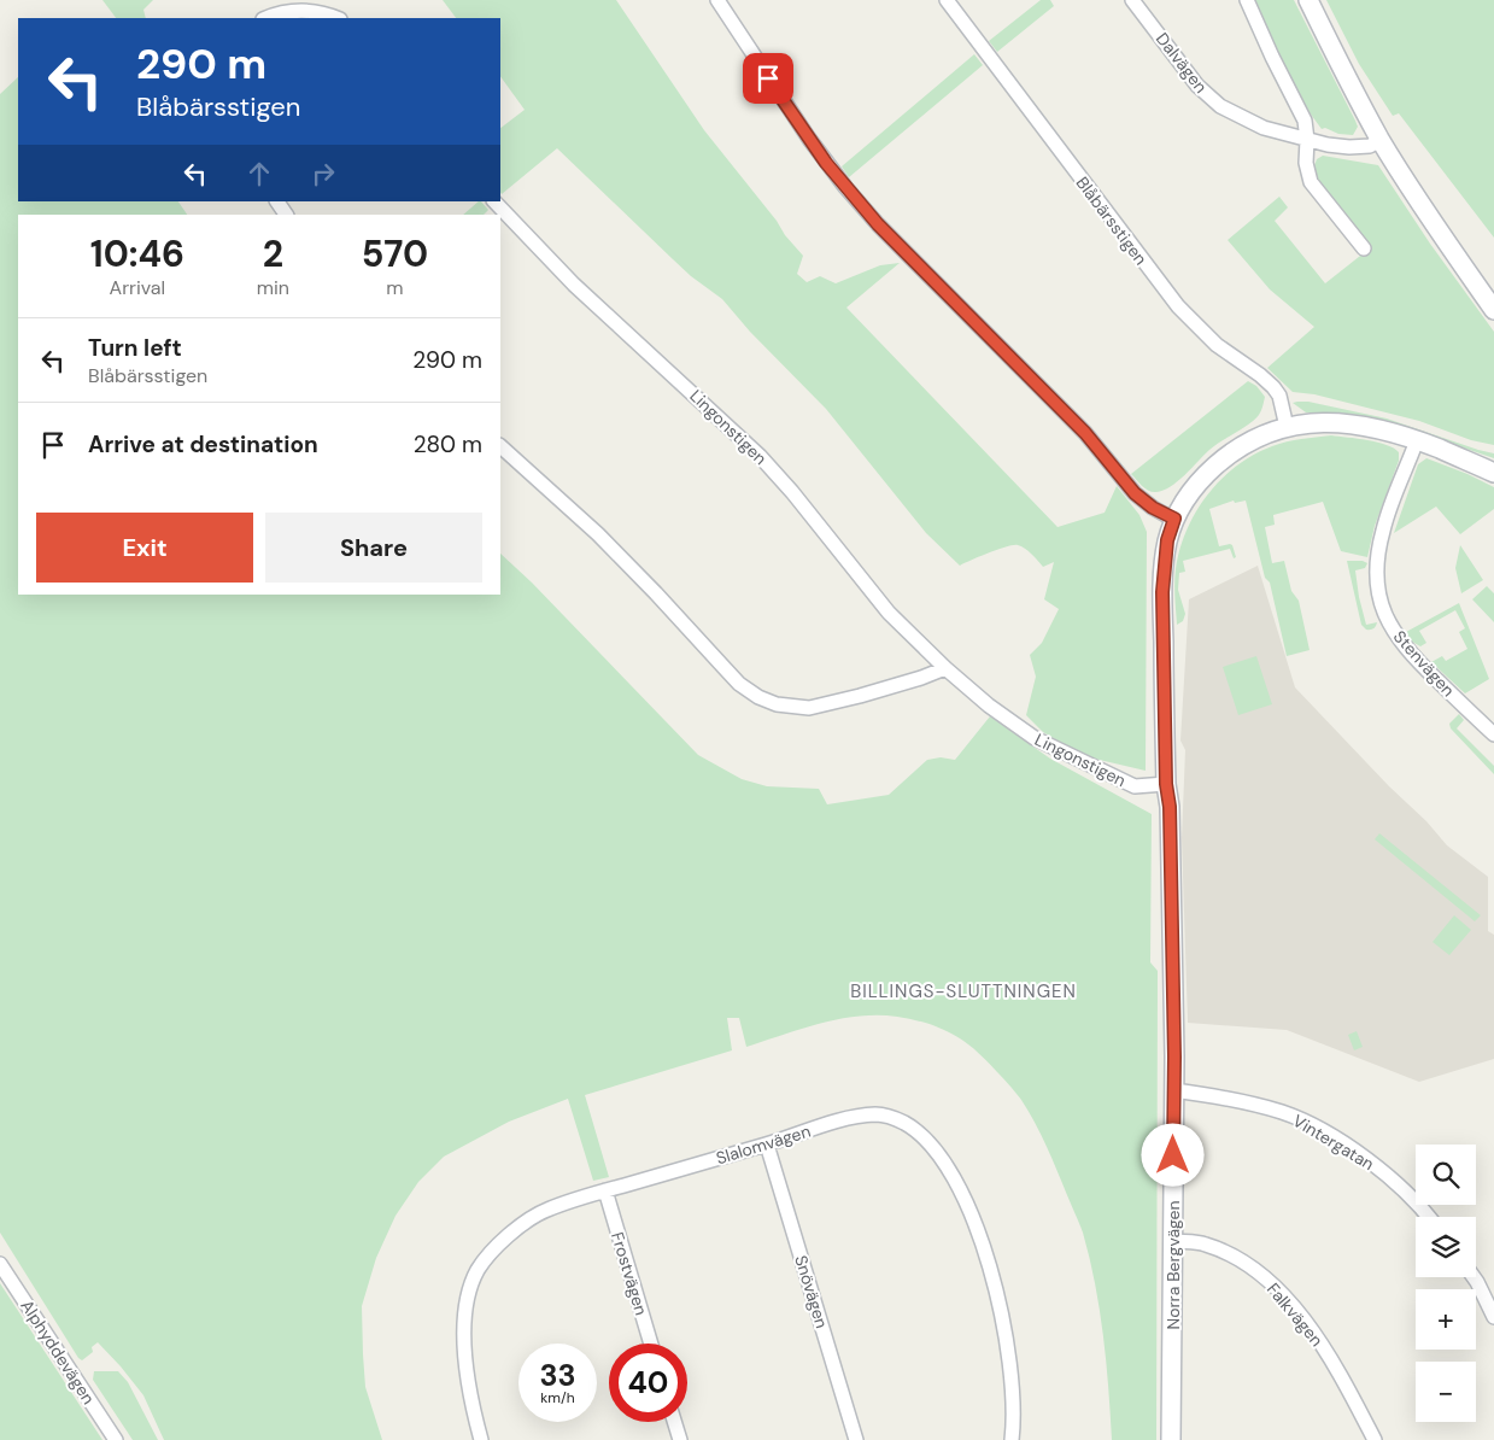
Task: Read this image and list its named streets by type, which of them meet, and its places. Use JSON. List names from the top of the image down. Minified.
{"streets":{"street":["Dalvägen","Blåbärsstigen","Lingonstigen","Stenvägen","Vintergatan","Slalomvägen","Norra Bergvägen","Frostvägen","Snövägen","Falkvägen","Alphyddevägen"]},"crossings":[["Blåbärsstigen","Norra Bergvägen"],["Lingonstigen","Norra Bergvägen"],["Stenvägen","Norra Bergvägen"],["Vintergatan","Norra Bergvägen"],["Slalomvägen","Frostvägen"],["Slalomvägen","Snövägen"],["Norra Bergvägen","Falkvägen"]],"districts":["BILLINGS-SLUTTNINGEN"],"page":{"turn":["290 m","Blåbärsstigen"],"eta":["10:46","Arrival","2","min","570","m"],"list":[{"name":"Turn left","note":"Blåbärsstigen","value":"290 m"},{"name":"Arrive at destination","value":"280 m"}],"buttons":["Exit","Share"],"map_buttons":["+","−"],"speed":"33 km/h","limit":"40"}}
